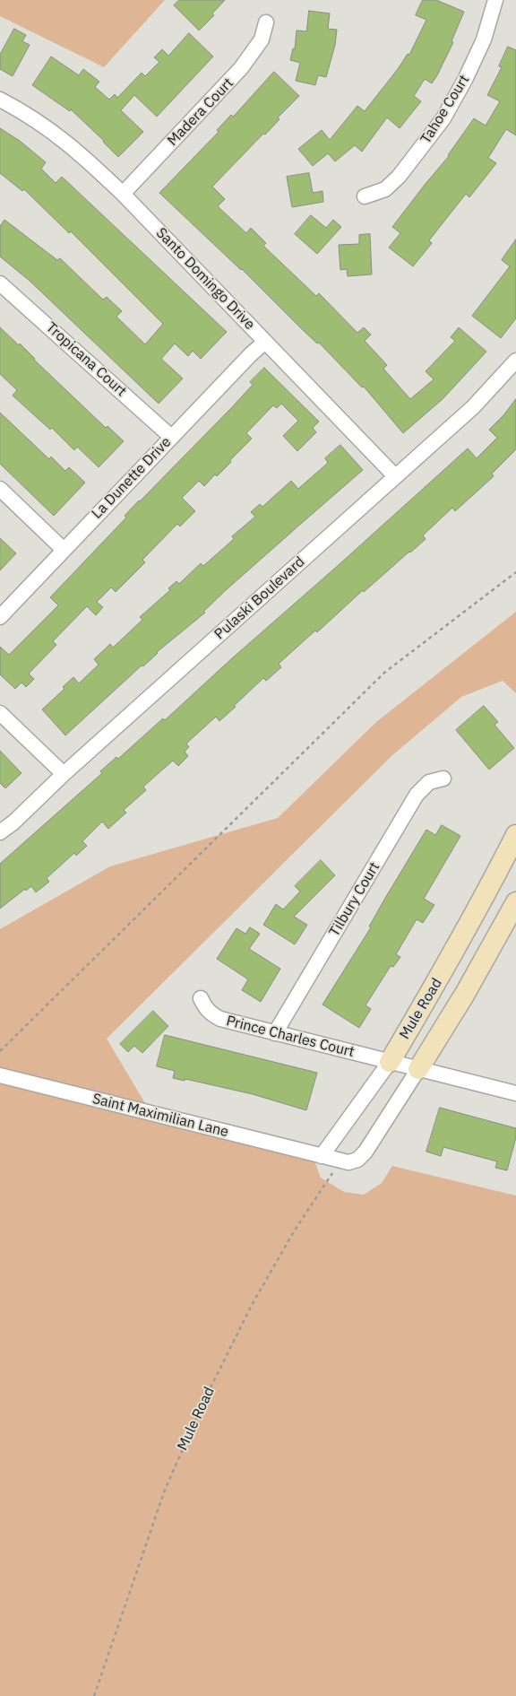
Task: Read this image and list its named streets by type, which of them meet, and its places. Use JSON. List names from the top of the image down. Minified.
{"streets":{"main road":["Mule Road"],"street":["Tahoe Court","Madera Court","Santo Domingo Drive","Tropicana Court","La Dunette Drive","Pulaski Boulevard","Tilbury Court","Prince Charles Court","Saint Maximilian Lane"]},"crossings":[["Madera Court","Santo Domingo Drive"],["Santo Domingo Drive","La Dunette Drive"],["Santo Domingo Drive","Pulaski Boulevard"],["Tropicana Court","La Dunette Drive"],["Tilbury Court","Prince Charles Court"],["Mule Road","Prince Charles Court"],["Mule Road","Saint Maximilian Lane"]]}
